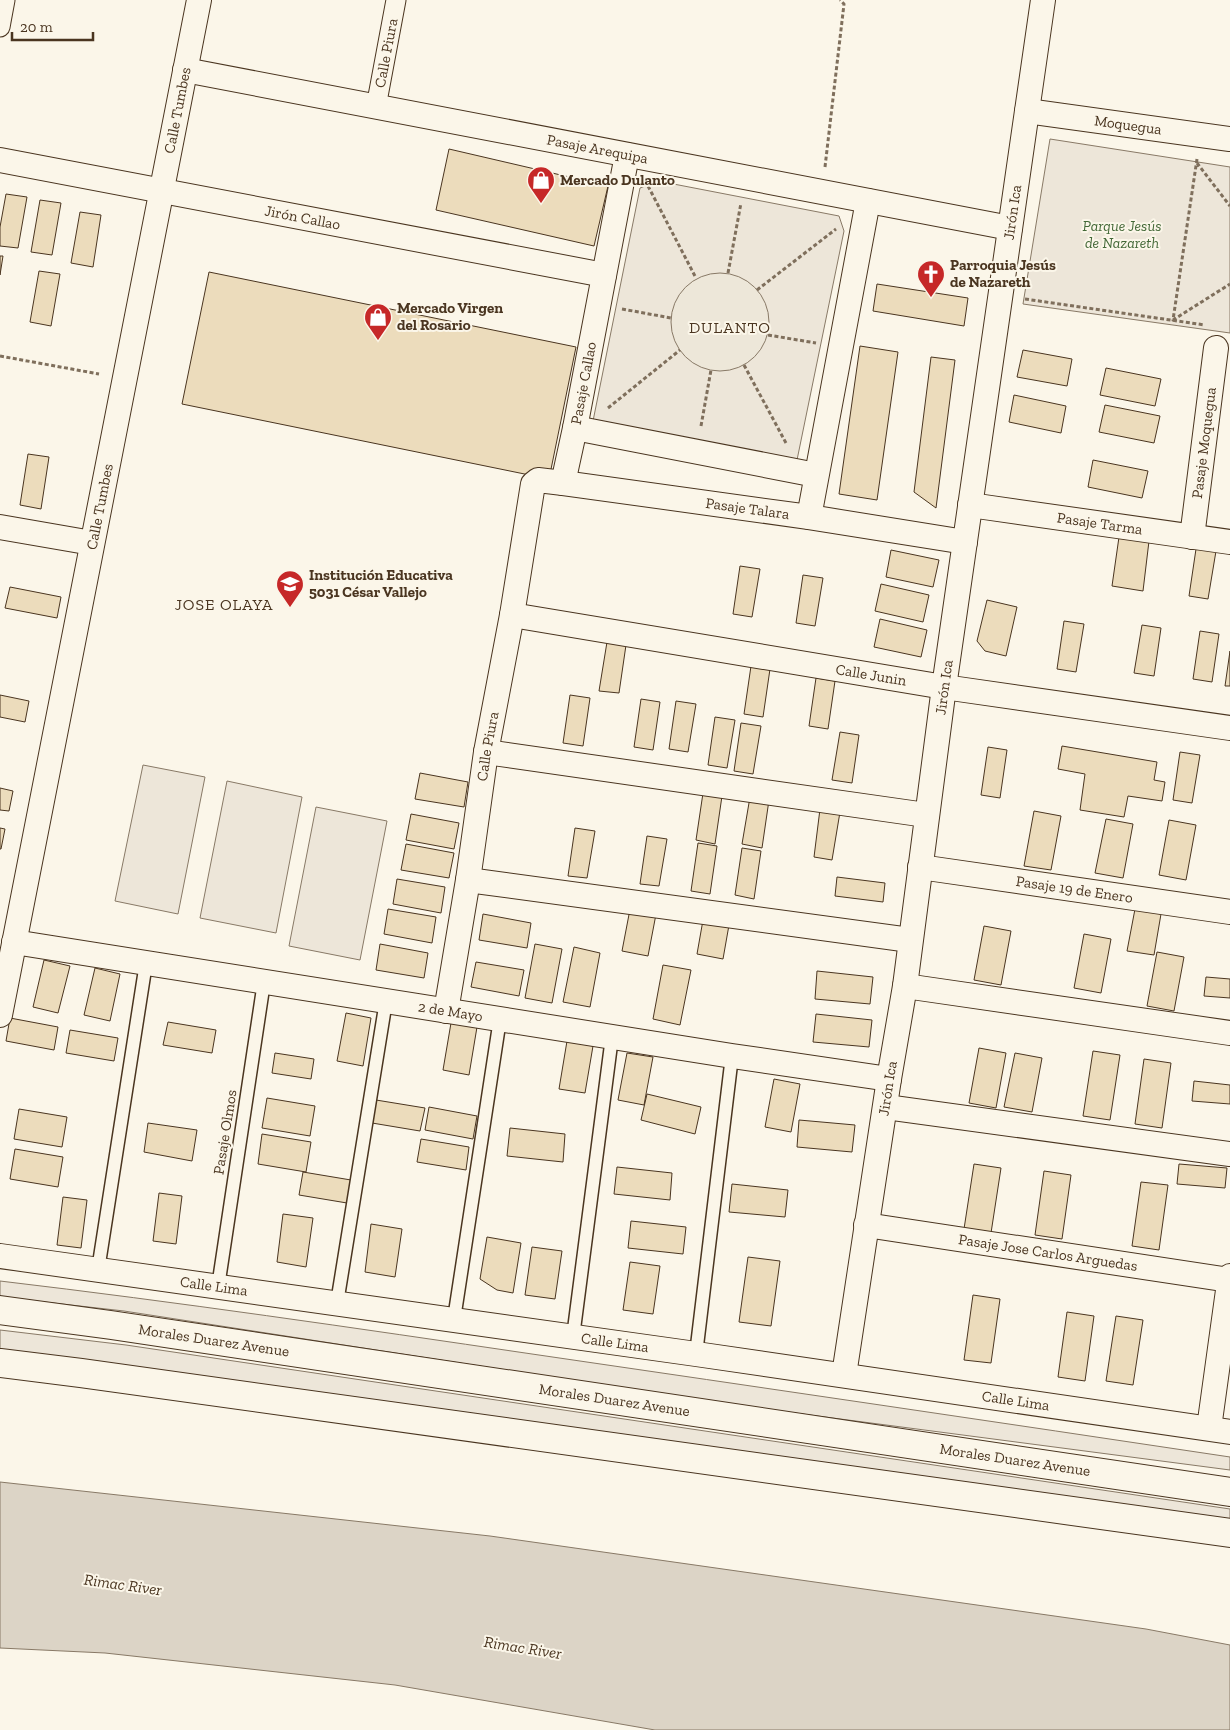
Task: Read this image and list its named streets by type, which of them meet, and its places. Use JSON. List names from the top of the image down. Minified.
{"streets":{"highway":["Morales Duarez Avenue"],"street":["Calle Piura","Calle Tumbes","Moquegua","Pasaje Arequipa","Jirón Ica","Jirón Callao","Pasaje Callao","Pasaje Moquegua","Pasaje Talara","Pasaje Tarma","Calle Junin","Pasaje 19 de Enero","2 de Mayo","Pasaje Jose Carlos Arguedas","Calle Lima"],"lane":["Pasaje Olmos"]},"crossings":[["Calle Piura","Pasaje Arequipa"],["Calle Piura","Pasaje Talara"],["Calle Piura","Calle Junin"],["Calle Piura","2 de Mayo"],["Calle Tumbes","Pasaje Arequipa"],["Calle Tumbes","Jirón Callao"],["Calle Tumbes","2 de Mayo"],["Moquegua","Jirón Ica"],["Pasaje Arequipa","Jirón Ica"],["Pasaje Arequipa","Pasaje Callao"],["Jirón Ica","Pasaje Talara"],["Jirón Ica","Pasaje Tarma"],["Jirón Ica","Calle Junin"],["Jirón Ica","Pasaje 19 de Enero"],["Jirón Ica","2 de Mayo"],["Jirón Ica","Pasaje Jose Carlos Arguedas"],["Jirón Ica","Calle Lima"],["Jirón Callao","Pasaje Callao"],["Pasaje Moquegua","Pasaje Tarma"],["2 de Mayo","Pasaje Olmos"],["Pasaje Olmos","Calle Lima"]],"districts":["DULANTO","JOSE OLAYA"],"water":["Rimac River"],"parks":["Parque Jesús de Nazareth"],"places":{"shop":["Mercado Dulanto","Mercado Virgen del Rosario"],"church":["Parroquia Jesús de Nazareth"],"school or university":["Institución Educativa 5031 César Vallejo"]},"scale_bar":"20 m"}
